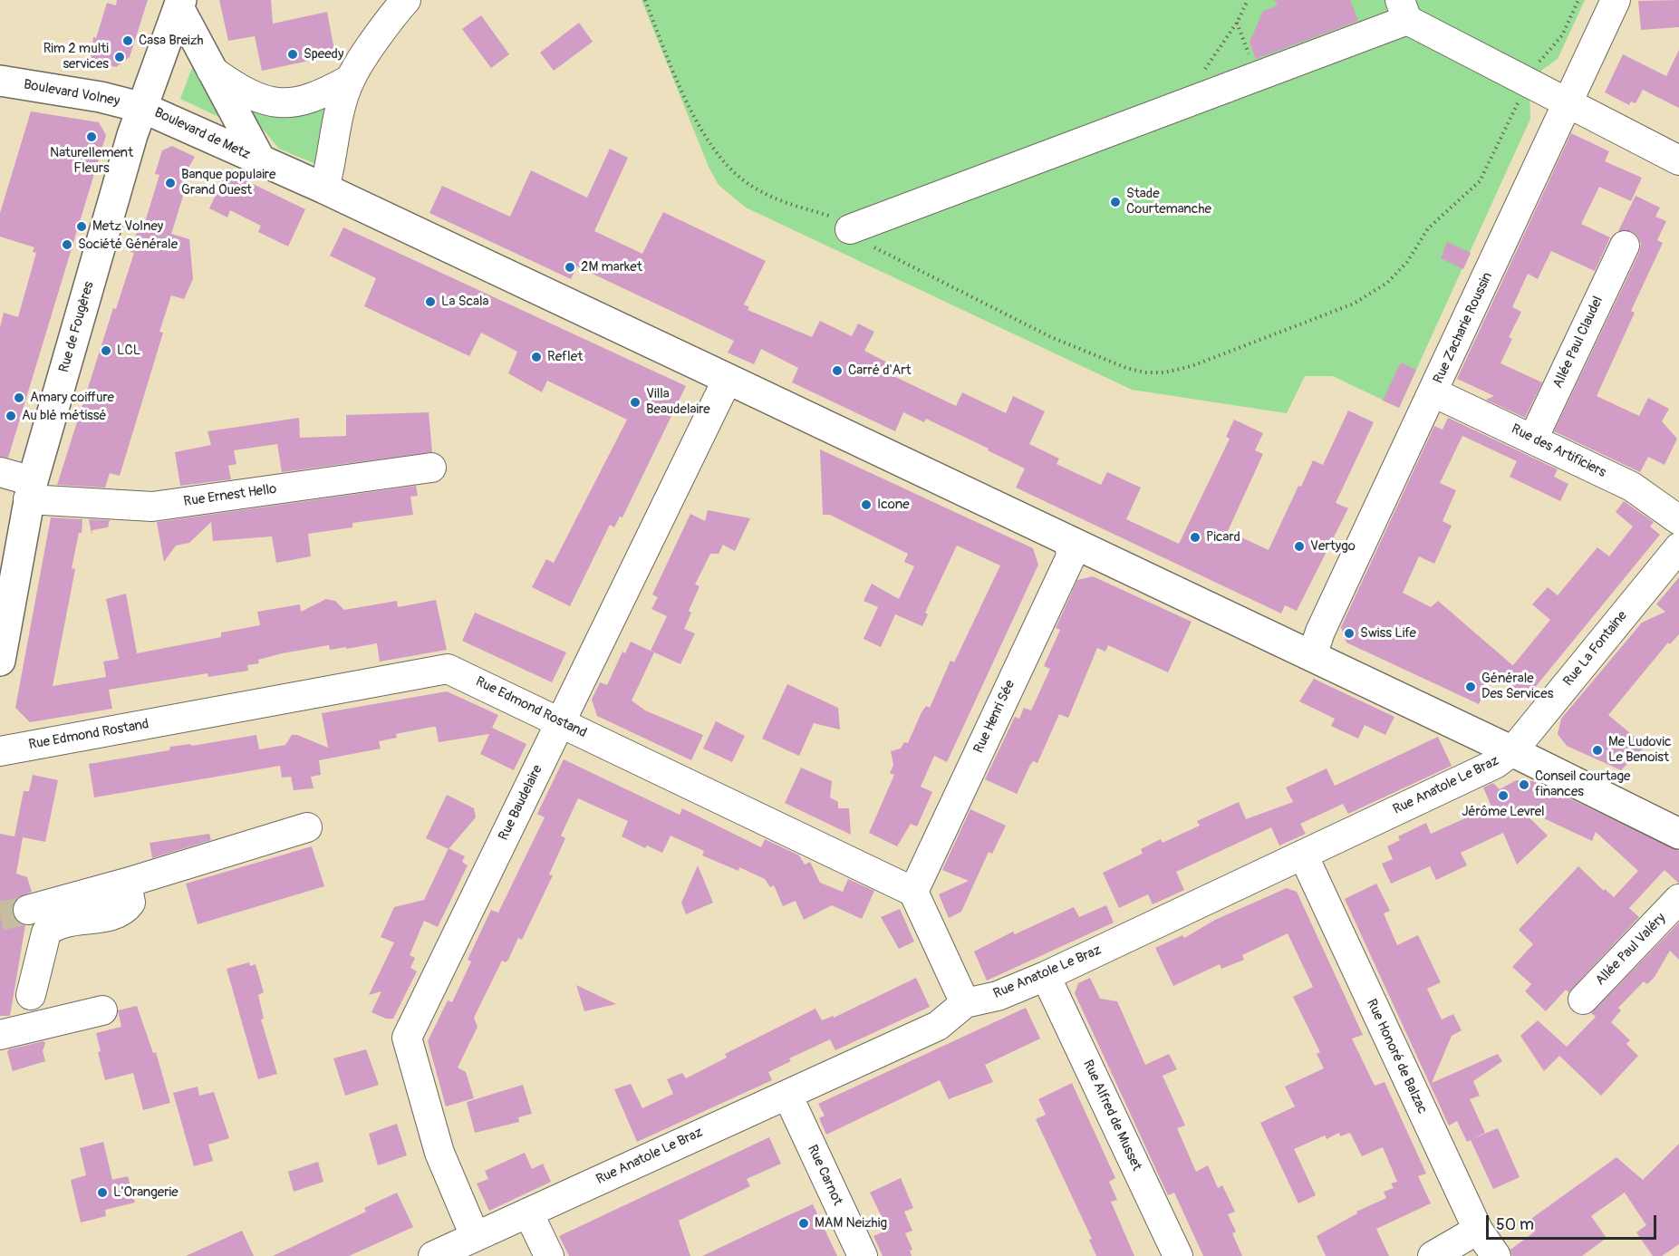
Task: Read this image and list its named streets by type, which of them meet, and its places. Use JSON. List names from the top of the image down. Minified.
{"streets":{"main road":["Boulevard Volney","Boulevard de Metz","Rue de Fougères"],"street":["Rue Zacharie Roussin","Allée Paul Claudel","Rue des Artificiers","Rue Ernest Hello","Rue La Fontaine","Rue Edmond Rostand","Rue Henri Sée","Rue Anatole Le Braz","Rue Baudelaire","Allée Paul Valéry","Rue Honoré de Balzac","Rue Alfred de Musset","Rue Carnot"]},"crossings":[["Boulevard Volney","Boulevard de Metz"],["Boulevard Volney","Rue de Fougères"],["Boulevard de Metz","Rue de Fougères"],["Boulevard de Metz","Rue Zacharie Roussin"],["Boulevard de Metz","Rue La Fontaine"],["Boulevard de Metz","Rue Henri Sée"],["Boulevard de Metz","Rue Anatole Le Braz"],["Boulevard de Metz","Rue Baudelaire"],["Rue de Fougères","Rue Ernest Hello"],["Rue Zacharie Roussin","Rue des Artificiers"],["Allée Paul Claudel","Rue des Artificiers"],["Rue La Fontaine","Rue Anatole Le Braz"],["Rue Edmond Rostand","Rue Henri Sée"],["Rue Edmond Rostand","Rue Baudelaire"],["Rue Anatole Le Braz","Rue Baudelaire"],["Rue Anatole Le Braz","Rue Honoré de Balzac"],["Rue Anatole Le Braz","Rue Alfred de Musset"],["Rue Anatole Le Braz","Rue Carnot"]],"places":["Casa Breizh","Speedy","Rim 2 multi services","Naturellement Fleurs","Banque populaire Grand Ouest","Stade Courtemanche","Metz Volney","Société Générale","2M market","La Scala","LCL","Reflet","Carré d'Art","Amary coiffure","Villa Beaudelaire","Au blé métissé","Icone","Picard","Vertygo","Swiss Life","Générale Des Services","Me Ludovic Le Benoist","Conseil courtage finances","Jérôme Levrel","L'Orangerie","MAM Neizhig"],"scale_bar":"50 m"}
